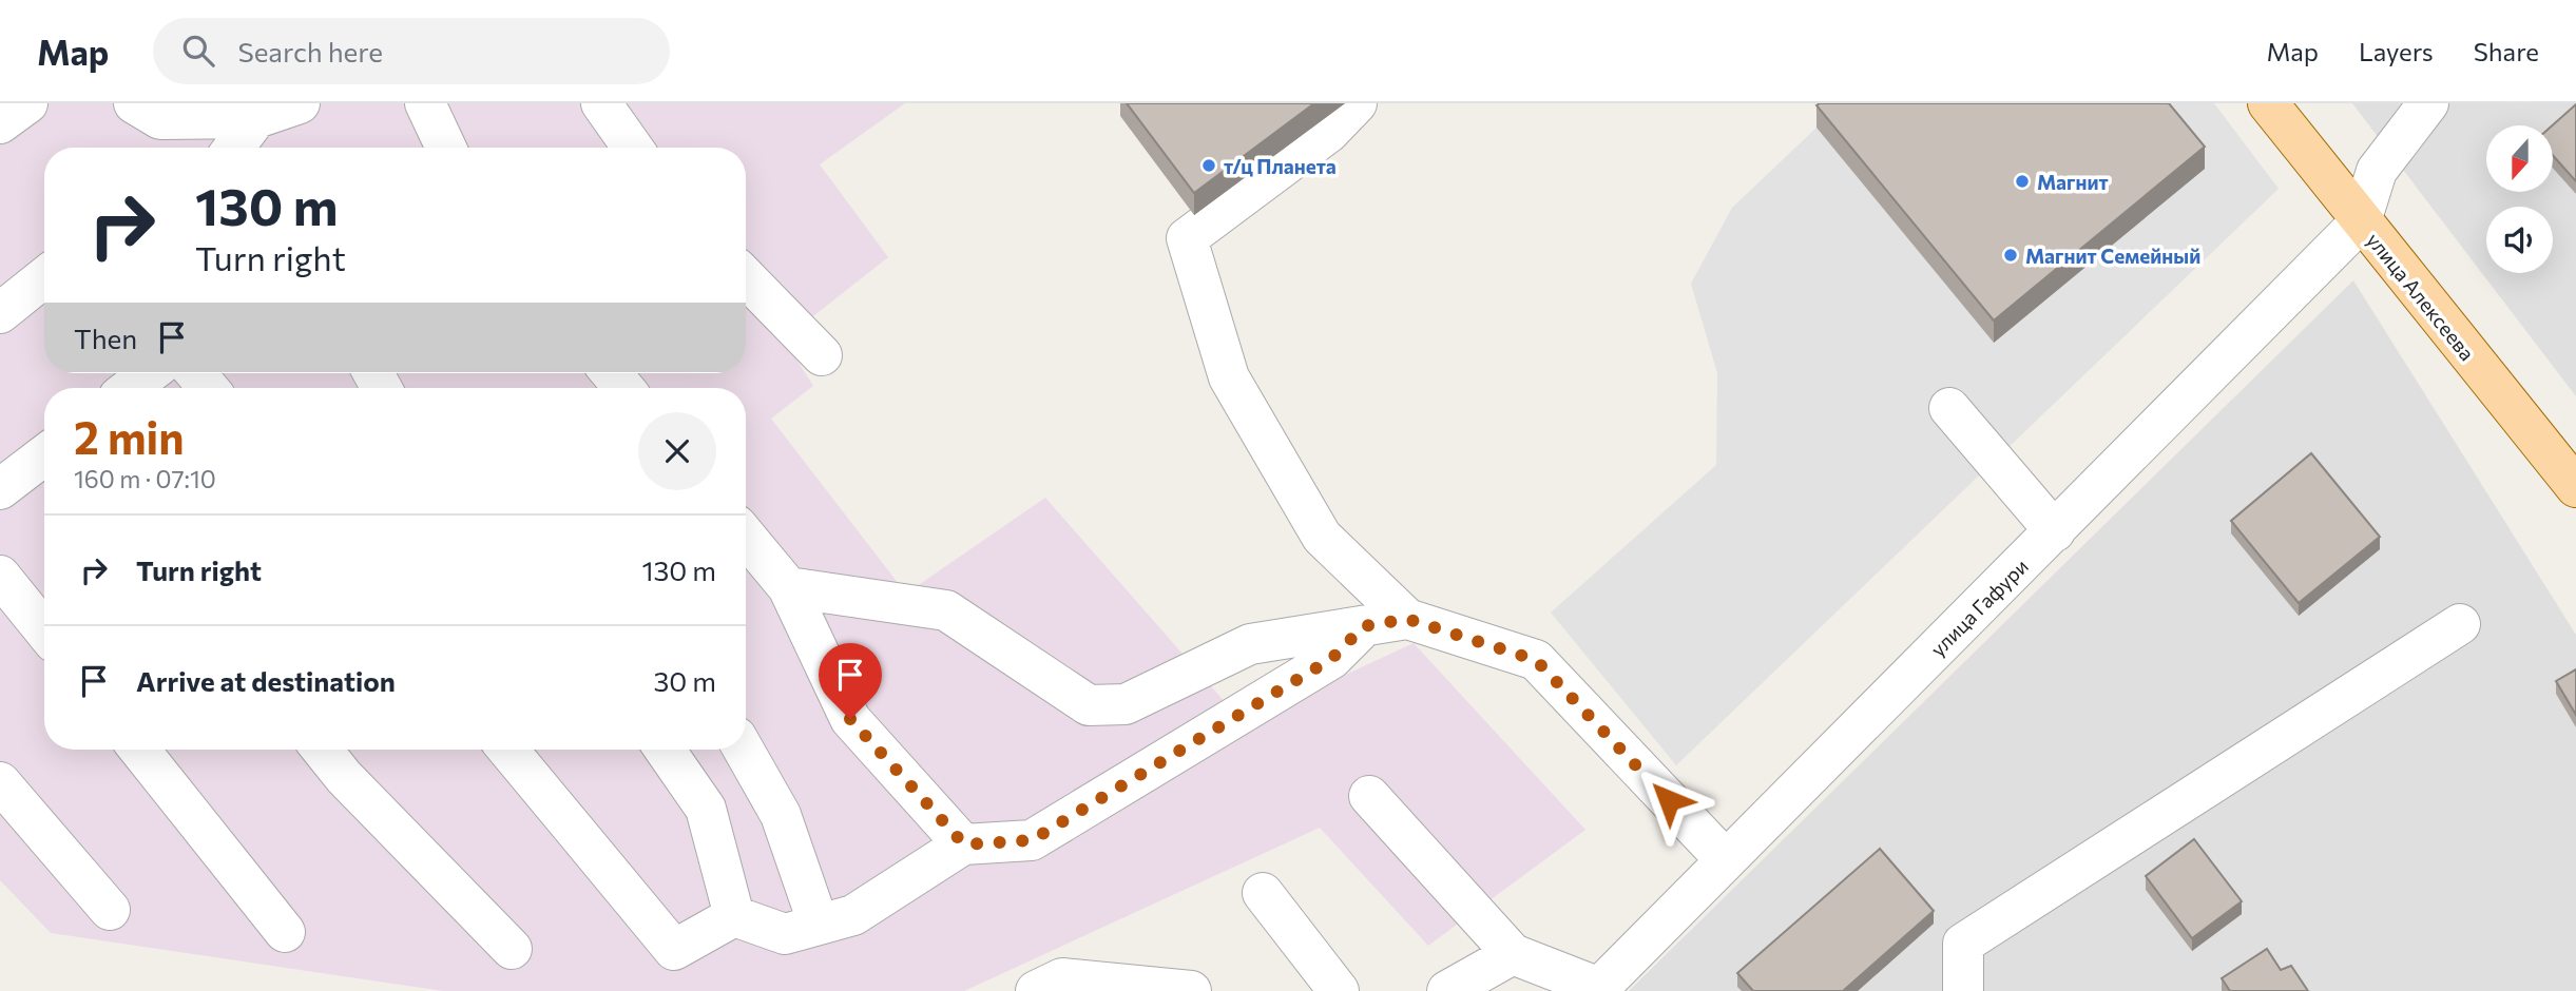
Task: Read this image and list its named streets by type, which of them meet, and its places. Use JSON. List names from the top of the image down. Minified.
{"streets":{"main road":["улица Алексеева"],"street":["улица Гафури"]},"crossings":[["улица Алексеева","улица Гафури"]],"places":["т/ц Планета","Магнит","Магнит Семейный"],"north":"bottom","page":{"header":"Map","search":"Search here","nav":["Map","Layers","Share"],"turn":["130 m","Turn right"],"then":"Then","heading":["2 min","160 m · 07:10"],"list":[{"name":"Turn right","value":"130 m"},{"name":"Arrive at destination","value":"30 m"}]}}
